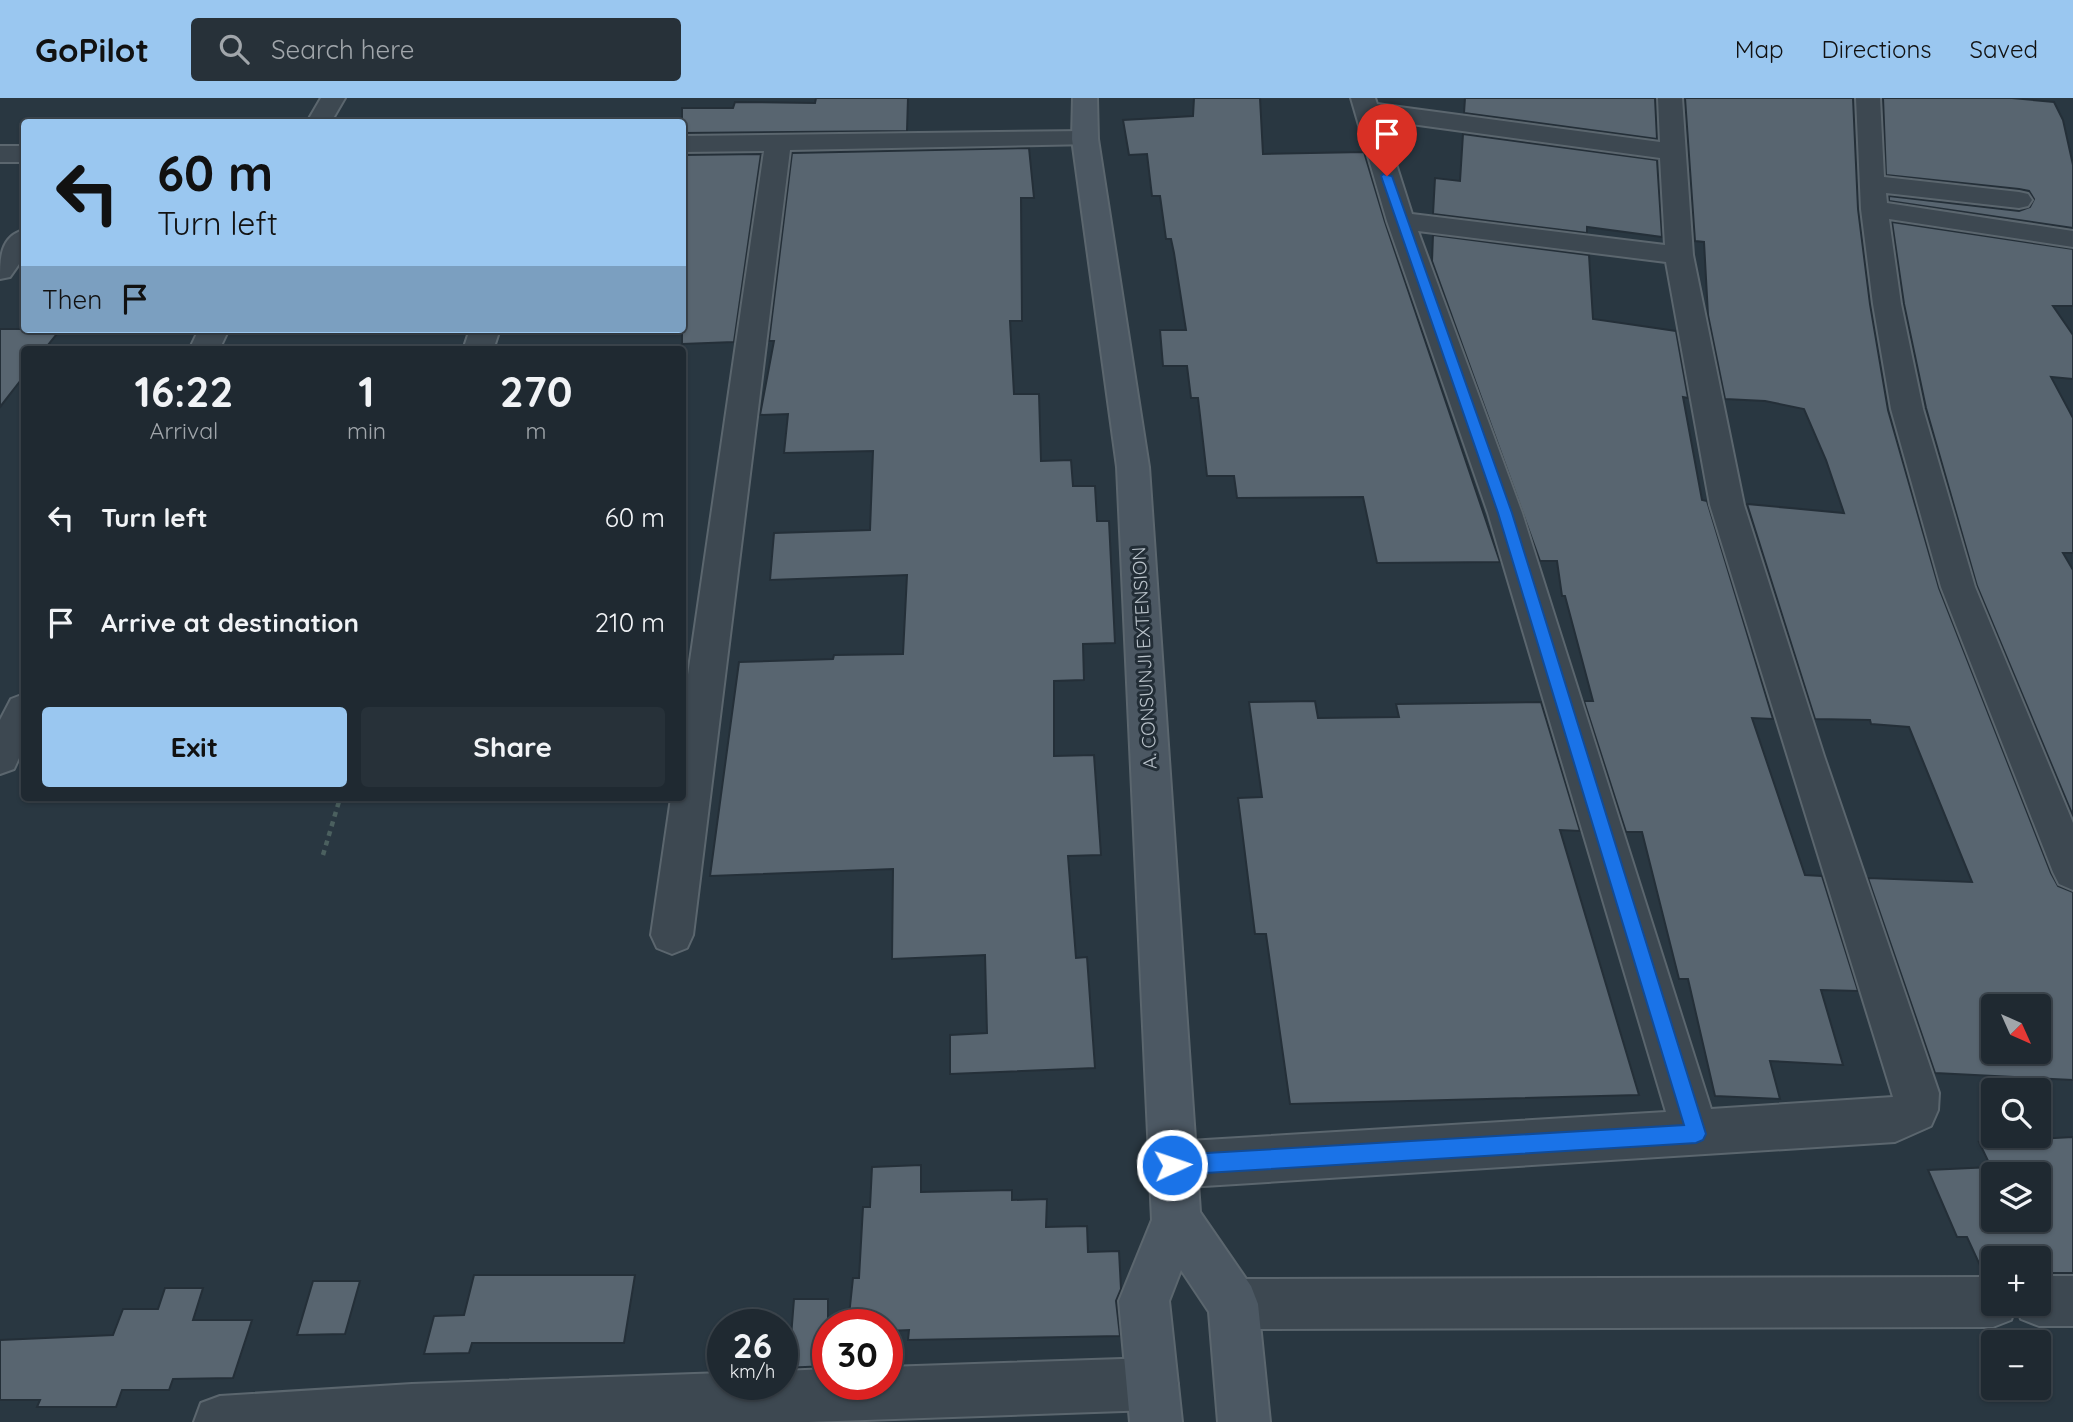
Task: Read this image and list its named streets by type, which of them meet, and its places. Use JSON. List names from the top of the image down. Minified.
{"streets":{"main road":["A. CONSUNJI EXTENSION"]},"north":"bottom right","page":{"header":"GoPilot","search":"Search here","nav":["Map","Directions","Saved"],"turn":["60 m","Turn left"],"then":"Then","eta":["16:22","Arrival","1","min","270","m"],"list":[{"name":"Turn left","value":"60 m"},{"name":"Arrive at destination","value":"210 m"}],"buttons":["Exit","Share"],"map_buttons":["+","−"],"speed":"26 km/h","limit":"30"}}
